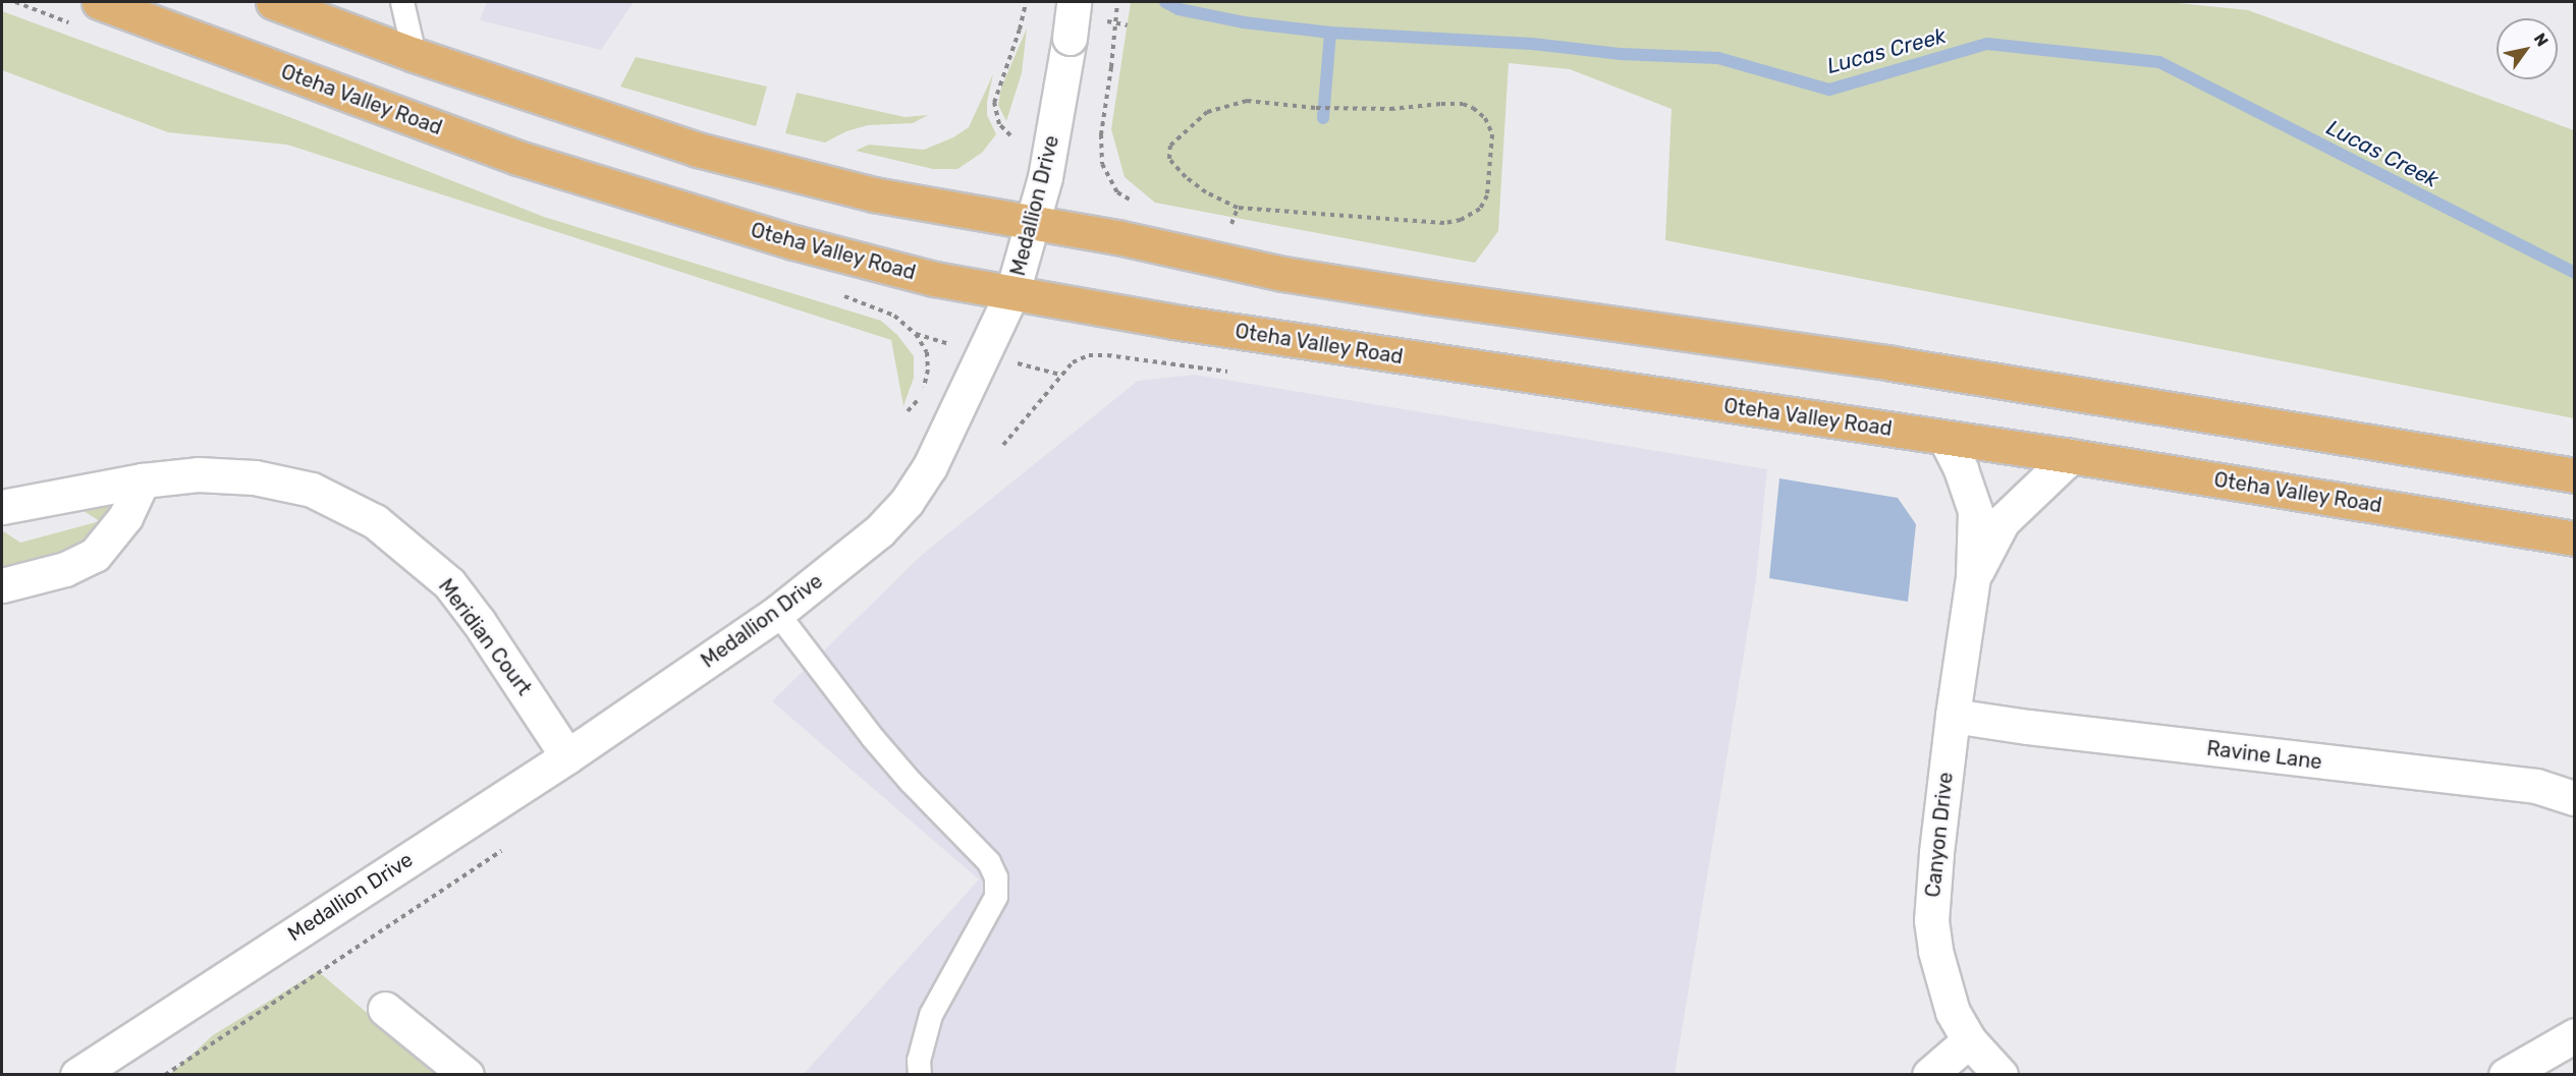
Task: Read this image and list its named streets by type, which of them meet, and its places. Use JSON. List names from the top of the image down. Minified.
{"streets":{"main road":["Oteha Valley Road"],"street":["Medallion Drive","Meridian Court","Ravine Lane","Canyon Drive"]},"crossings":[["Oteha Valley Road","Medallion Drive"],["Oteha Valley Road","Canyon Drive"],["Medallion Drive","Meridian Court"],["Ravine Lane","Canyon Drive"]],"water":["Lucas Creek"],"north":"top right"}
